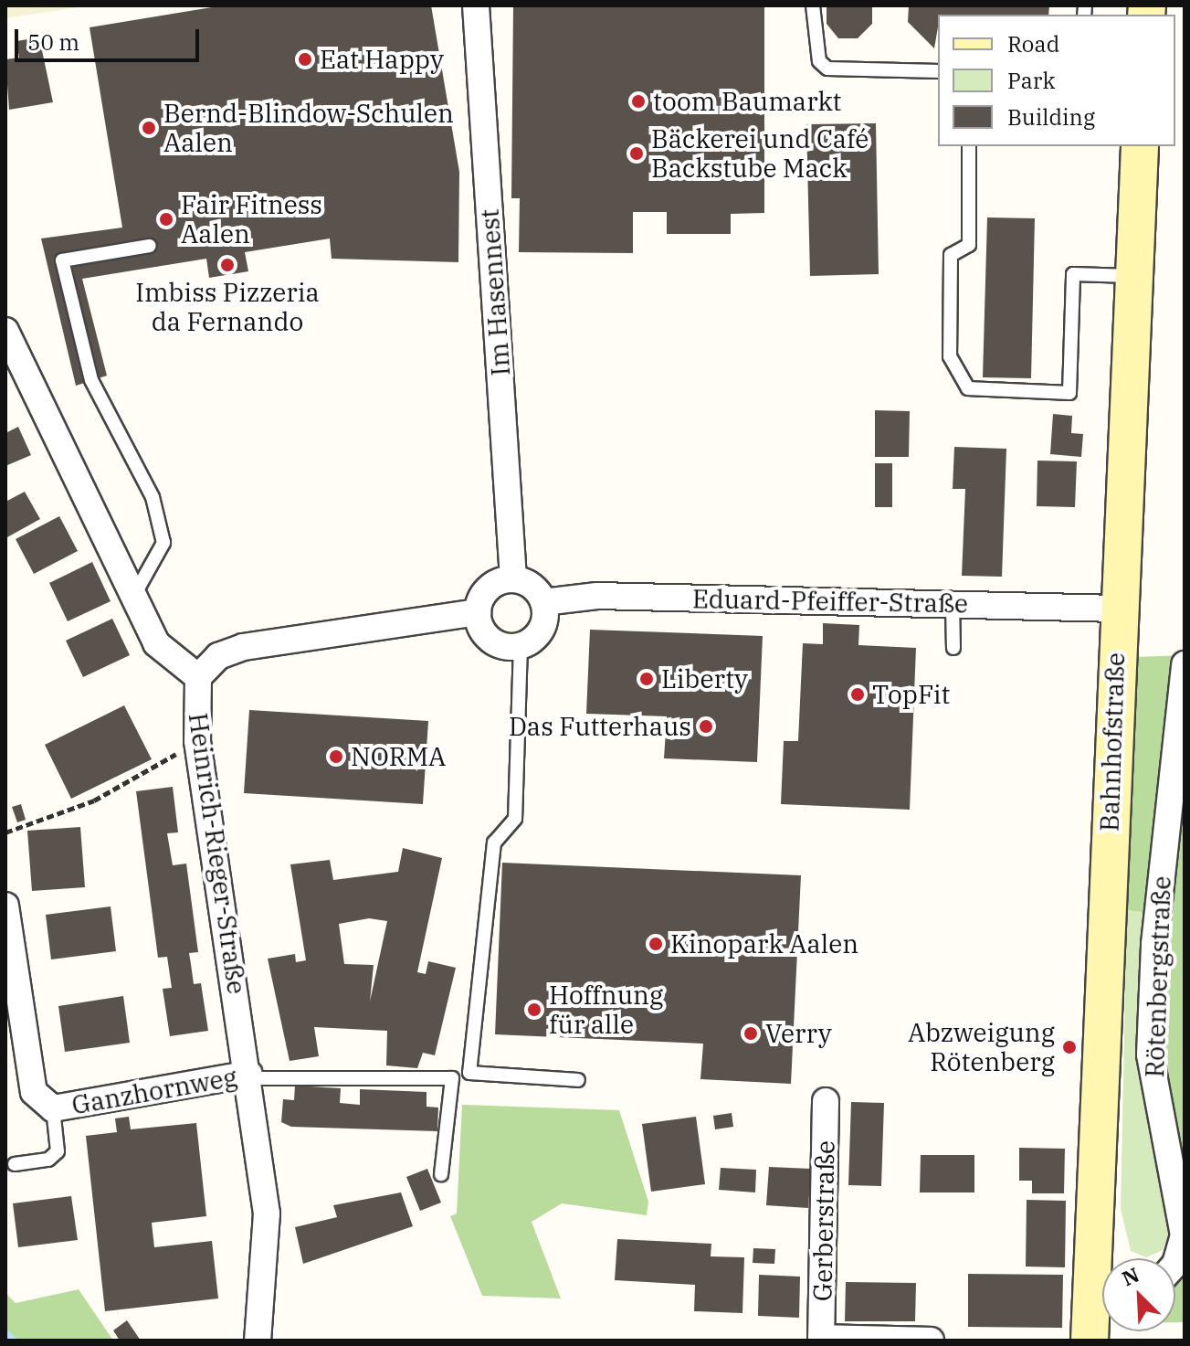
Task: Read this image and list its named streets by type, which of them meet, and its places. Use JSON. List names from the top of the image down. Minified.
{"streets":{"main road":["Bahnhofstraße"],"street":["Im Hasennest","Eduard-Pfeiffer-Straße","Heinrich-Rieger-Straße","Rötenbergstraße","Ganzhornweg","Gerberstraße"]},"crossings":[["Im Hasennest","Eduard-Pfeiffer-Straße"],["Eduard-Pfeiffer-Straße","Bahnhofstraße"],["Heinrich-Rieger-Straße","Ganzhornweg"]],"places":["Eat Happy","toom Baumarkt","Bernd-Blindow-Schulen Aalen","Bäckerei und Café Backstube Mack","Fair Fitness Aalen","Imbiss Pizzeria da Fernando","Liberty","TopFit","Das Futterhaus","NORMA","Kinopark Aalen","Hoffnung für alle","Verry","Abzweigung Rötenberg"],"legend":["Road","Park","Building"],"scale_bar":"50 m","north":"top left"}
